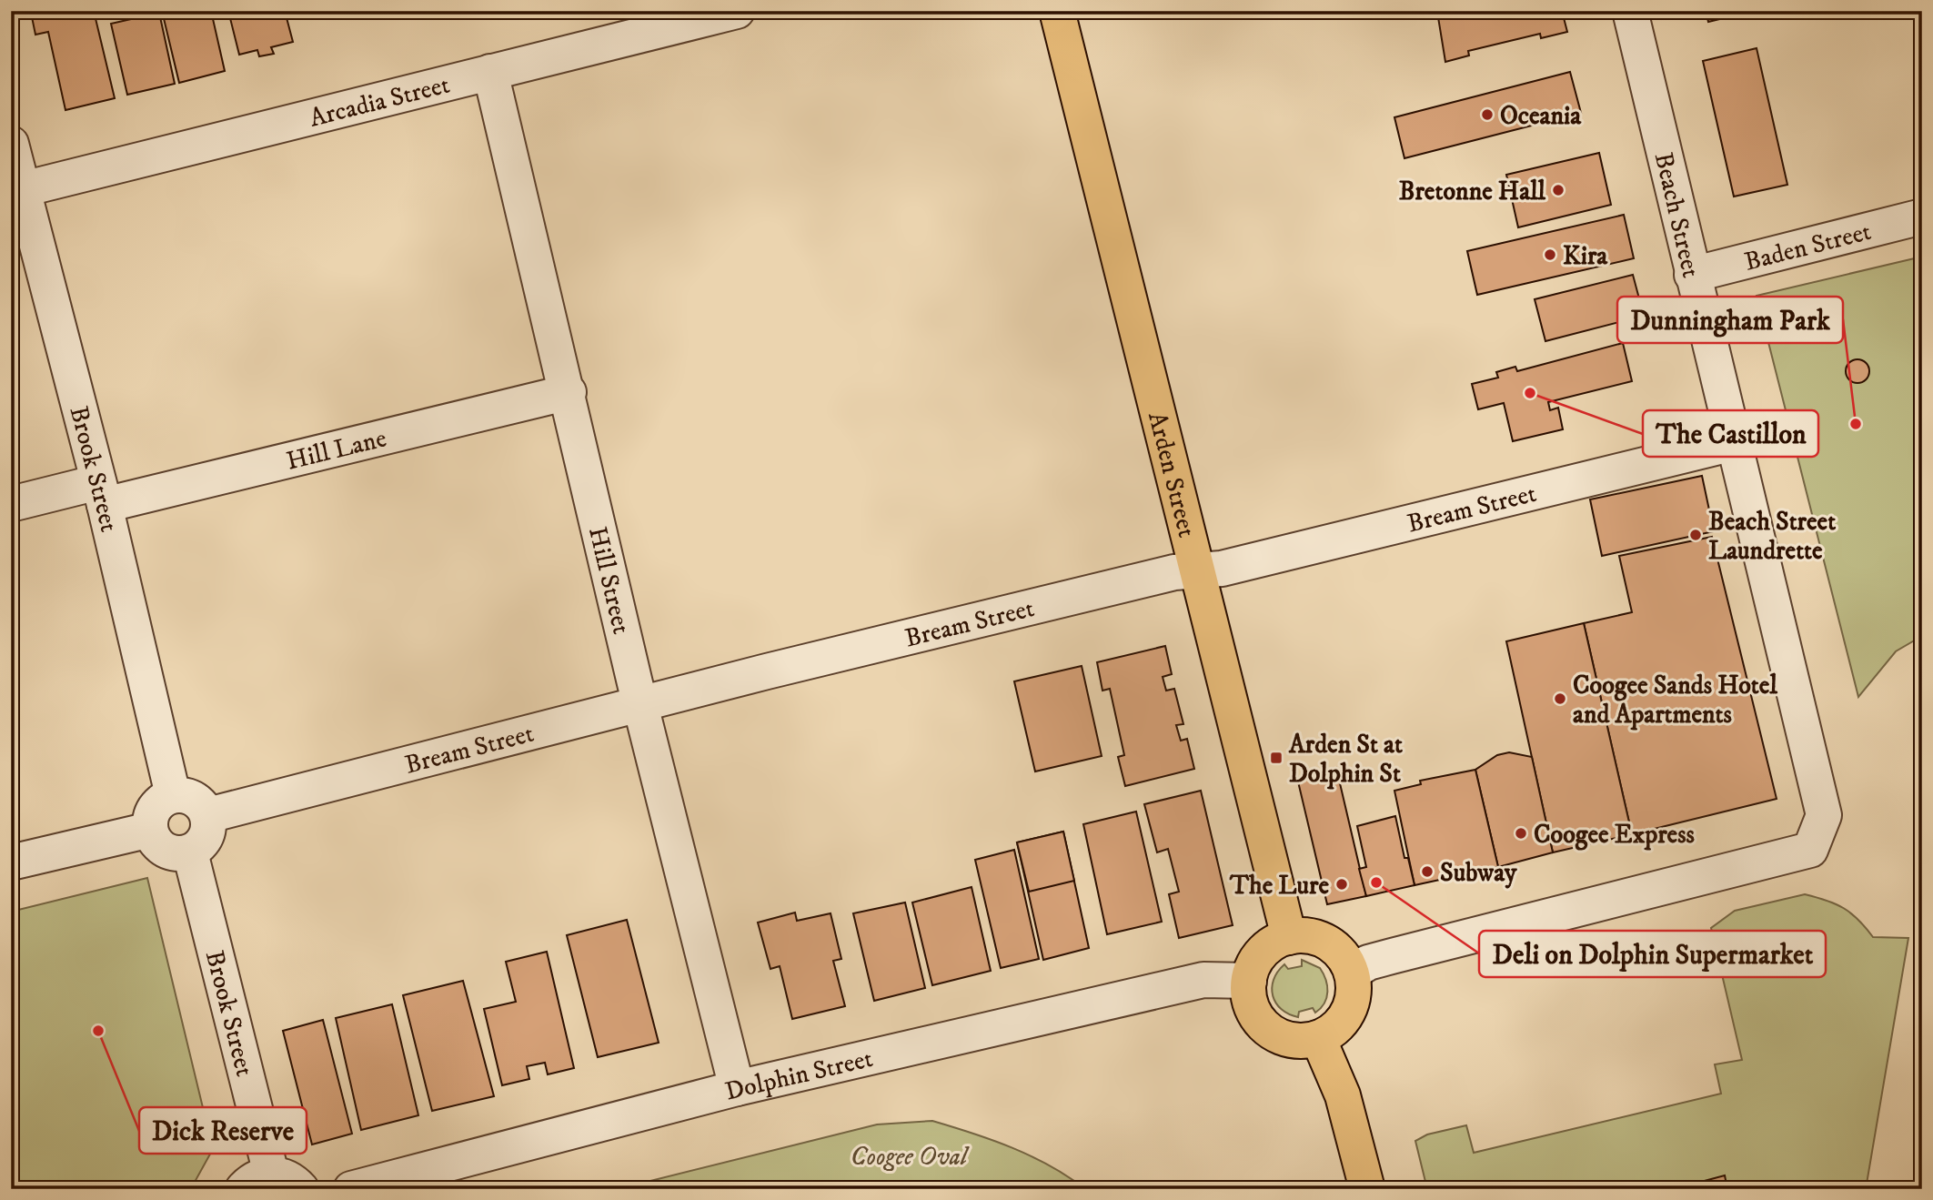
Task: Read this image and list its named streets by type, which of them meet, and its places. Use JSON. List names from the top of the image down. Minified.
{"streets":{"main road":["Arden Street"],"street":["Arcadia Street","Beach Street","Baden Street","Hill Lane","Brook Street","Bream Street","Hill Street","Dolphin Street"]},"crossings":[["Arcadia Street","Brook Street"],["Arcadia Street","Hill Street"],["Beach Street","Baden Street"],["Beach Street","Arden Street"],["Beach Street","Bream Street"],["Beach Street","Dolphin Street"],["Hill Lane","Brook Street"],["Hill Lane","Hill Street"],["Brook Street","Bream Street"],["Arden Street","Bream Street"],["Arden Street","Dolphin Street"],["Bream Street","Hill Street"],["Hill Street","Dolphin Street"]],"parks":["Coogee Oval"],"places":{"other":["Oceania","Bretonne Hall","Kira","The Castillon","Dunningham Park","Beach Street Laundrette","Coogee Sands Hotel and Apartments","Coogee Express","Subway","Deli on Dolphin Supermarket","The Lure","Dick Reserve"],"transit":["Arden St at Dolphin St"]}}
